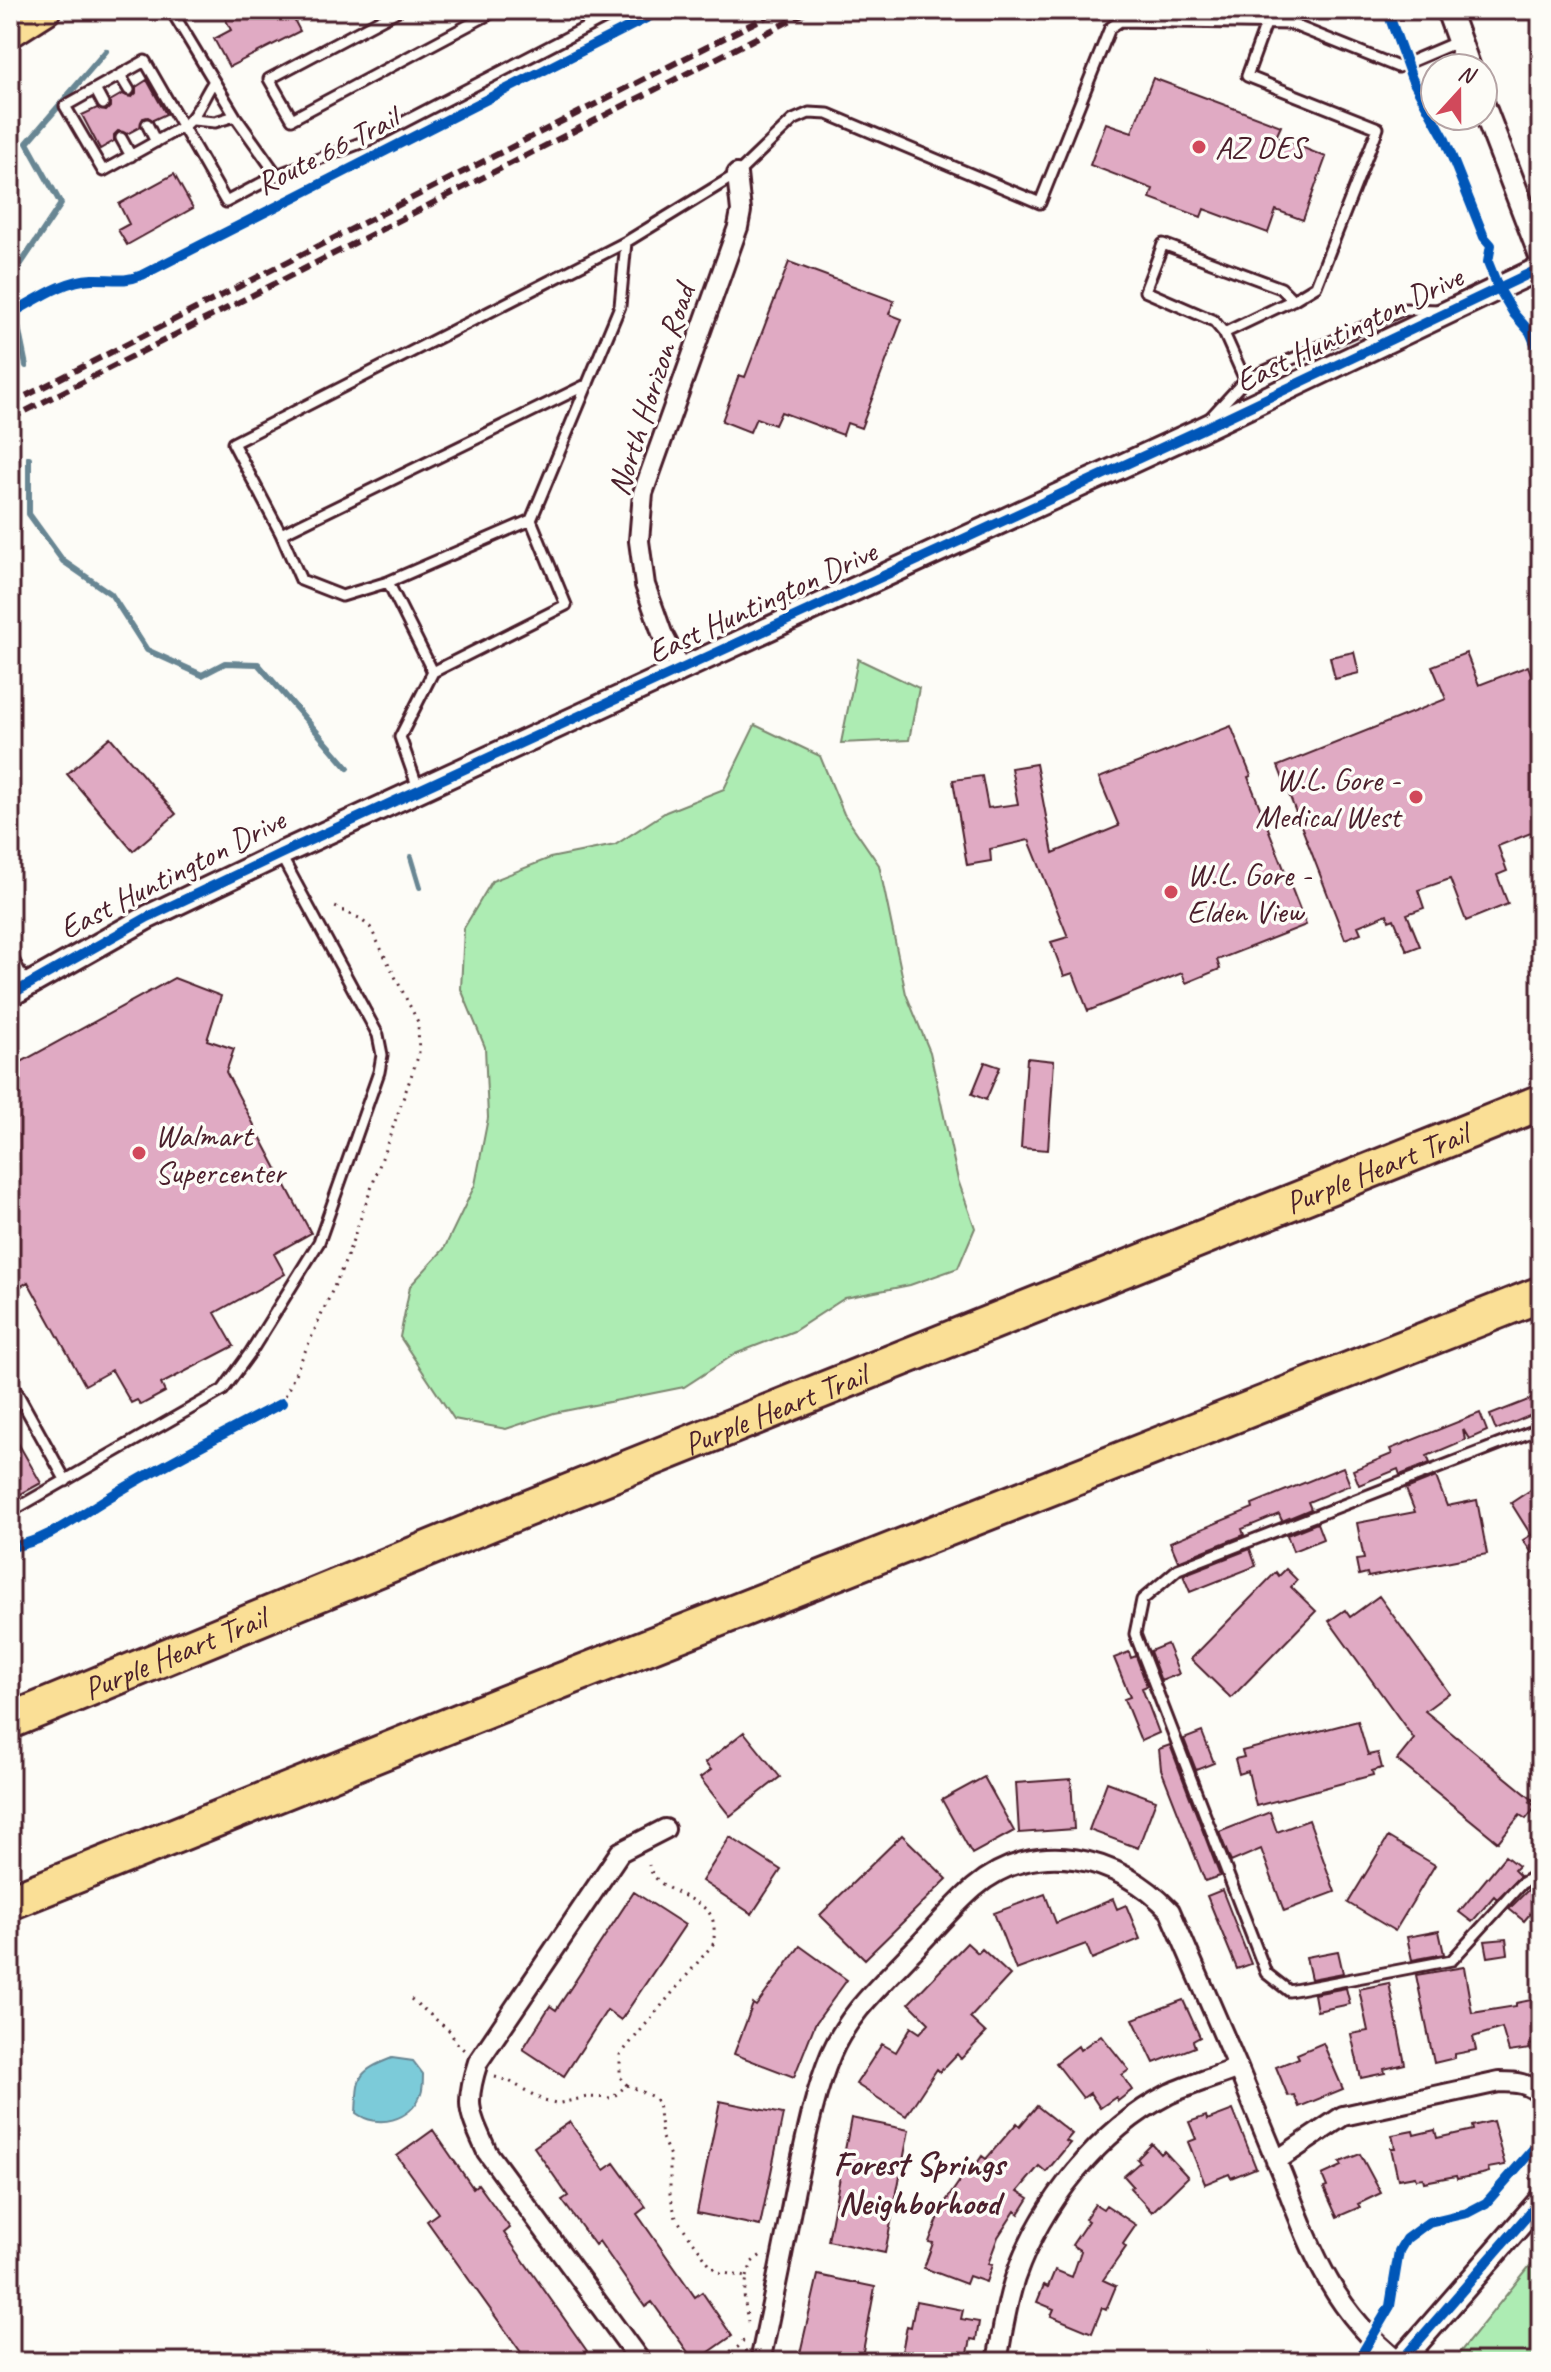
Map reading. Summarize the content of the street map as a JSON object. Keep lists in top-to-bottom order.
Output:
{
  "streets": {
    "highway": ["Purple Heart Trail"],
    "street": ["East Huntington Drive", "North Horizon Road"],
    "cycle path": ["Route 66 Trail"]
  },
  "crossings": [
    ["East Huntington Drive", "North Horizon Road"]
  ],
  "districts": ["Forest Springs Neighborhood"],
  "places": [
    "AZ DES",
    "W.L. Gore - Medical West",
    "W.L. Gore - Elden View",
    "Walmart Supercenter"
  ],
  "north": "top"
}
